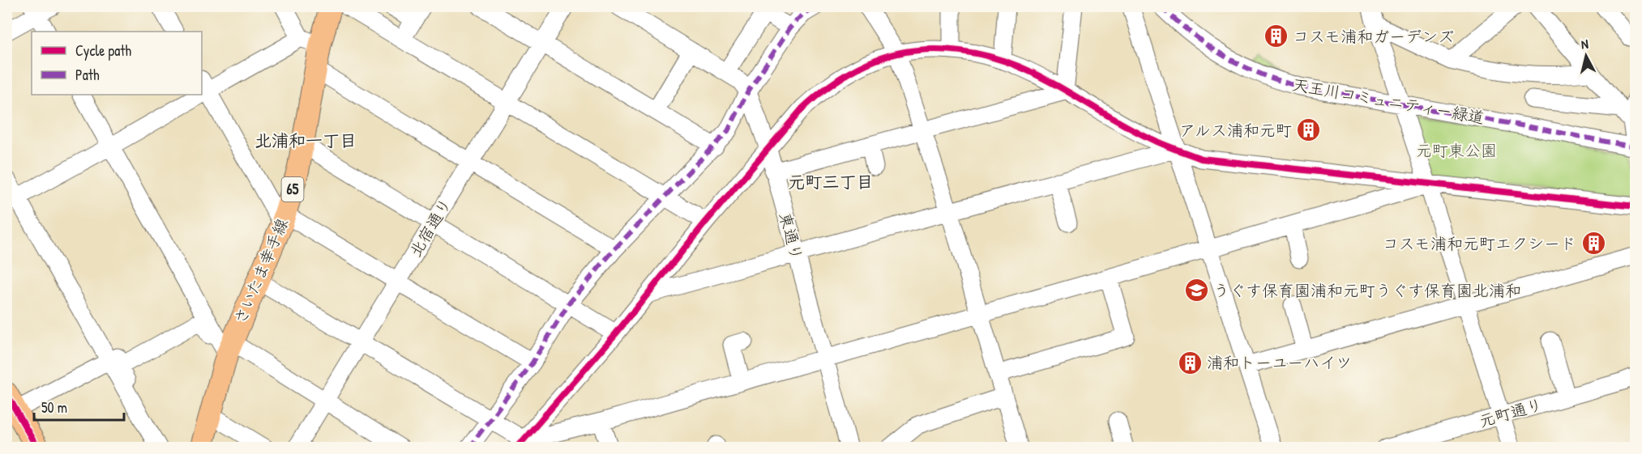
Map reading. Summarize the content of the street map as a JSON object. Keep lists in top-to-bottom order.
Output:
{
  "streets": {
    "main road": ["65", "さいたま幸手線"],
    "street": [
      "天王川コミュニティー緑道",
      "北宿通り",
      "東通り",
      "元町通り"
    ]
  },
  "districts": ["北浦和一丁目", "元町三丁目"],
  "parks": ["元町東公園"],
  "places": {
    "building": [
      "コスモ浦和ガーデンズ",
      "アルス浦和元町",
      "コスモ浦和元町エクシード",
      "浦和トーユーハイツ"
    ],
    "school or university": ["うぐす保育園浦和元町うぐす保育園北浦和"]
  },
  "legend": ["Cycle path", "Path"],
  "scale_bar": "50 m",
  "north": "top"
}
